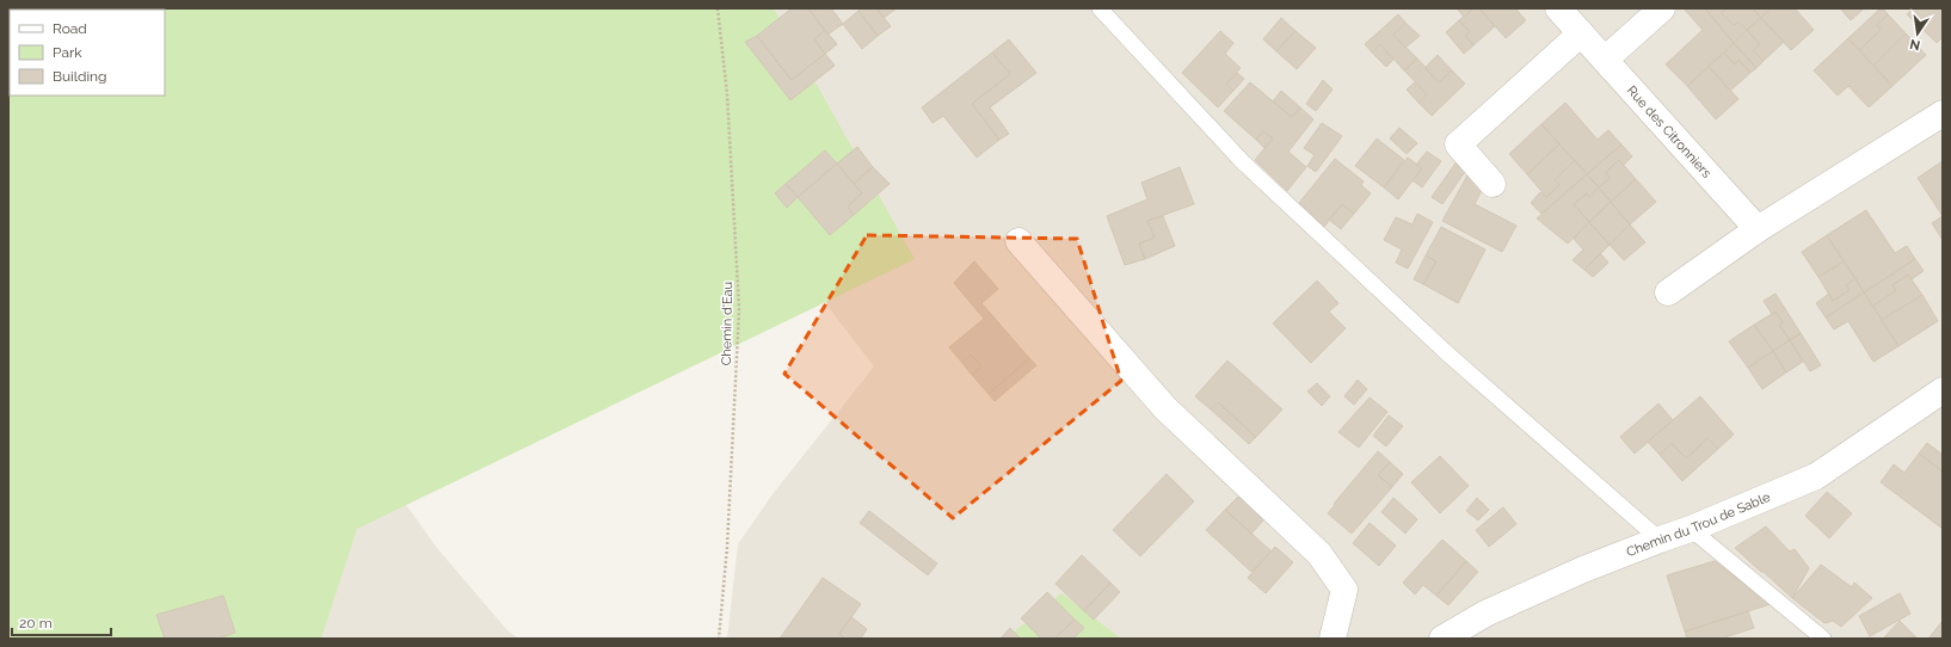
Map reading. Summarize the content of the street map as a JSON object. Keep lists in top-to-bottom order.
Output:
{
  "streets": {
    "street": ["Rue des Citronniers", "Chemin du Trou de Sable"],
    "path": ["Chemin d'Eau"]
  },
  "legend": ["Road", "Park", "Building"],
  "scale_bar": "20 m",
  "north": "bottom"
}
